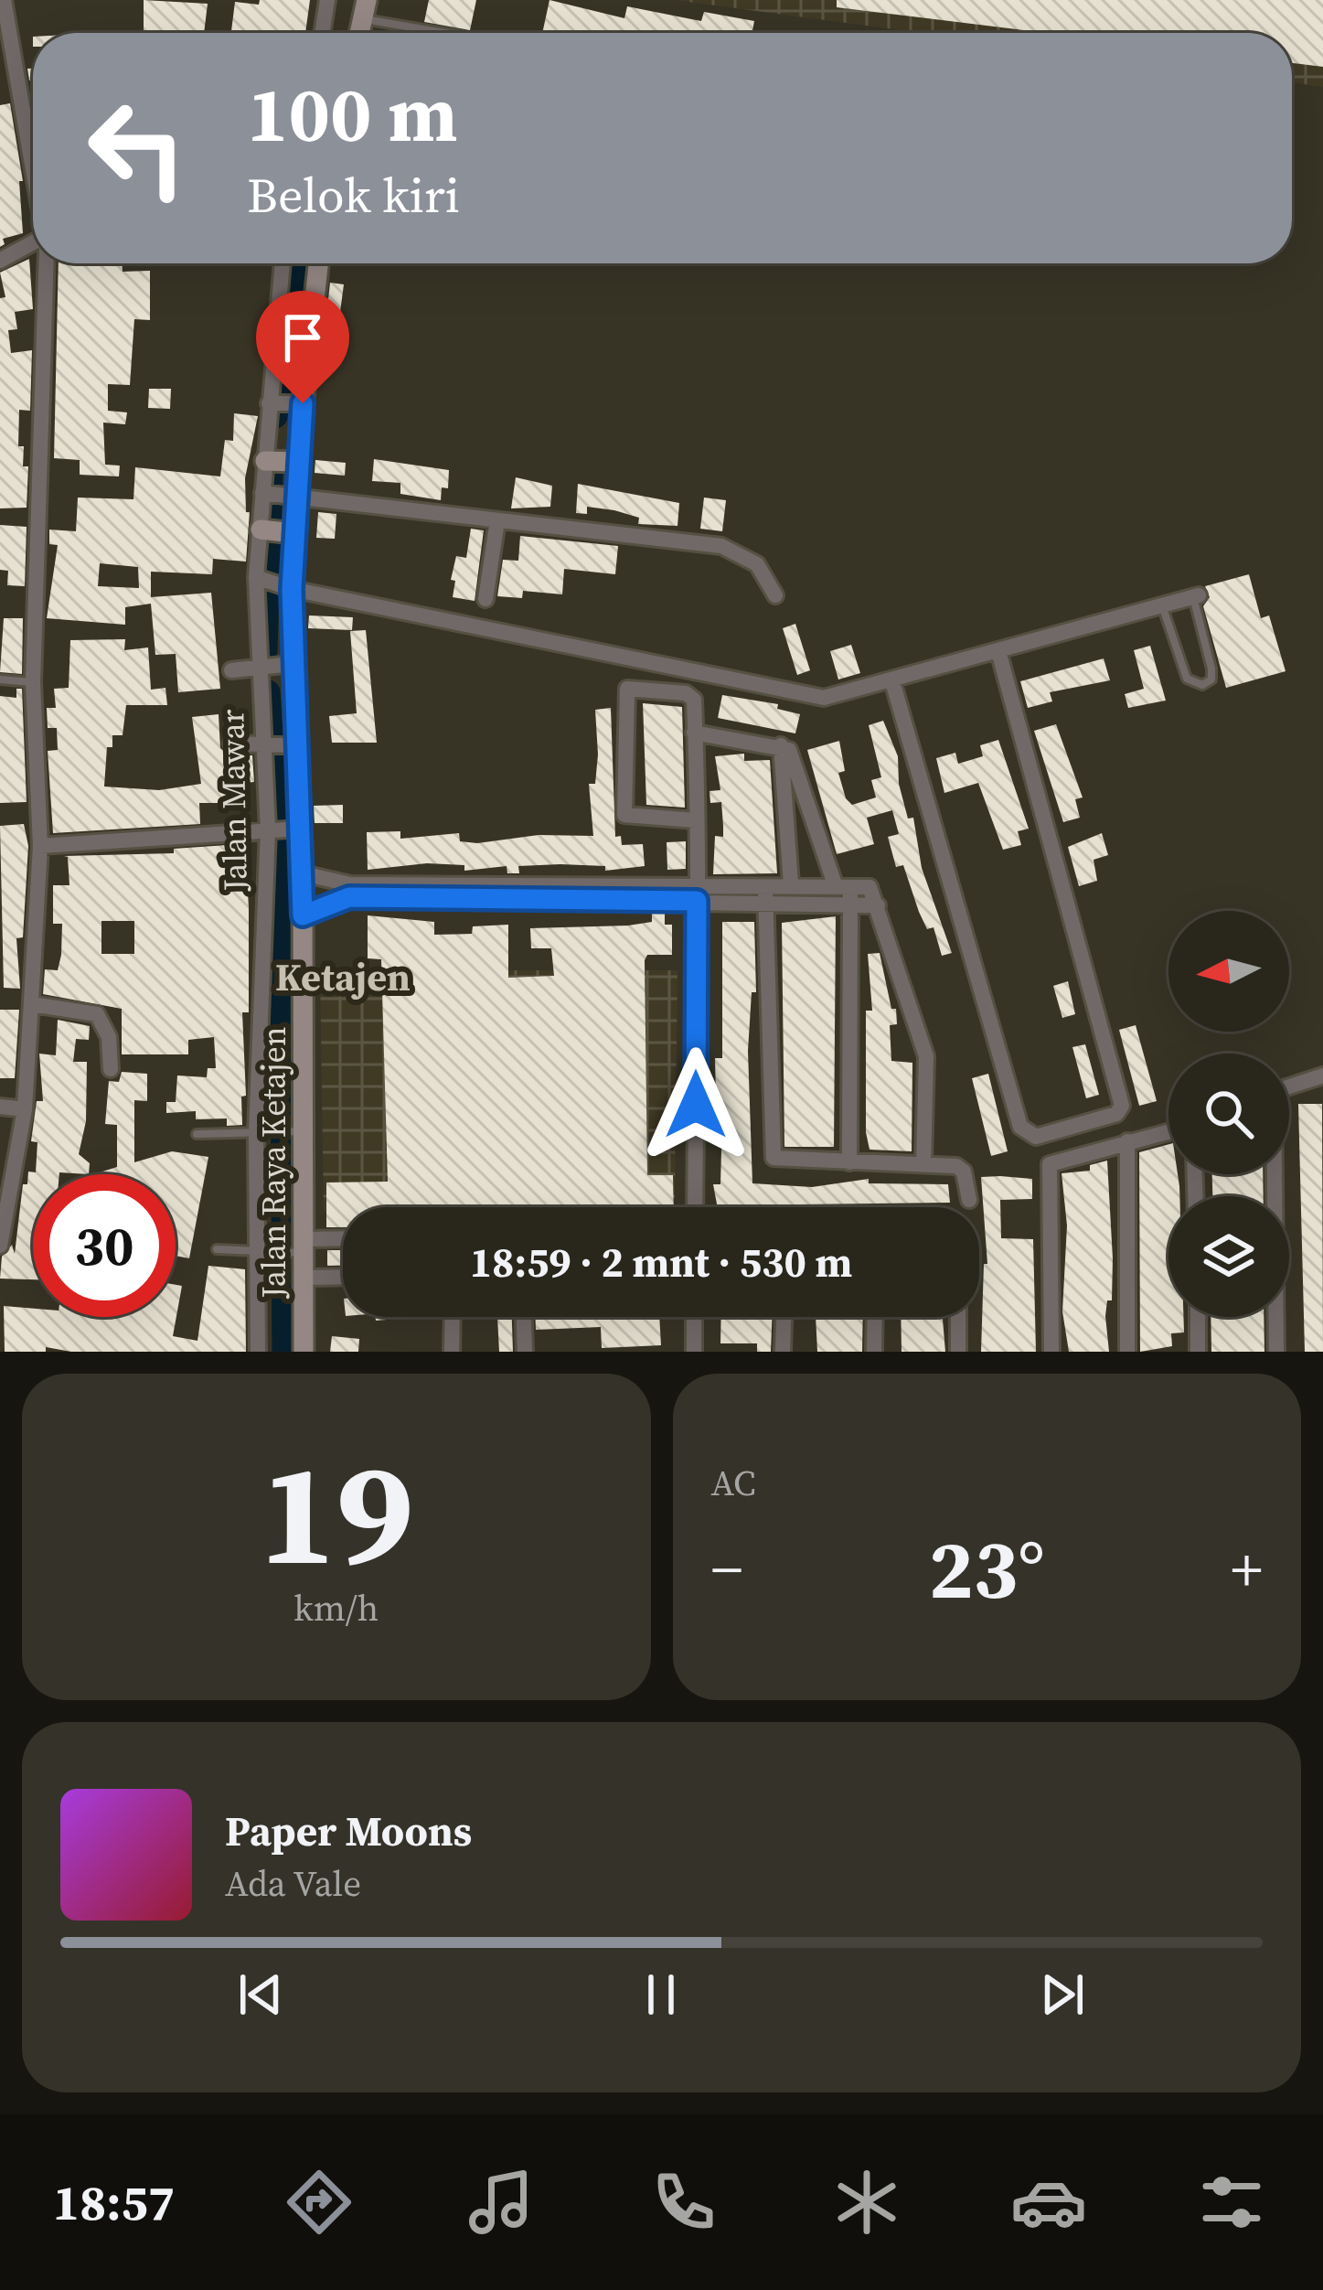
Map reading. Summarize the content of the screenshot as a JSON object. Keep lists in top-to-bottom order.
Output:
{
  "streets": {
    "street": ["Jalan Mawar", "Jalan Raya Ketajen"]
  },
  "crossings": [
    ["Jalan Mawar", "Jalan Raya Ketajen"]
  ],
  "districts": ["Ketajen"],
  "north": "left",
  "page": {
    "turn": ["100 m", "Belok kiri"],
    "limit": "30",
    "trip": "18:59 · 2 mnt · 530 m",
    "tile": [
      ["19", "km/h"],
      "AC"
    ],
    "heat": ["−", "23°", "+"],
    "song": ["Paper Moons", "Ada Vale"],
    "tabs": "18:57"
  }
}
